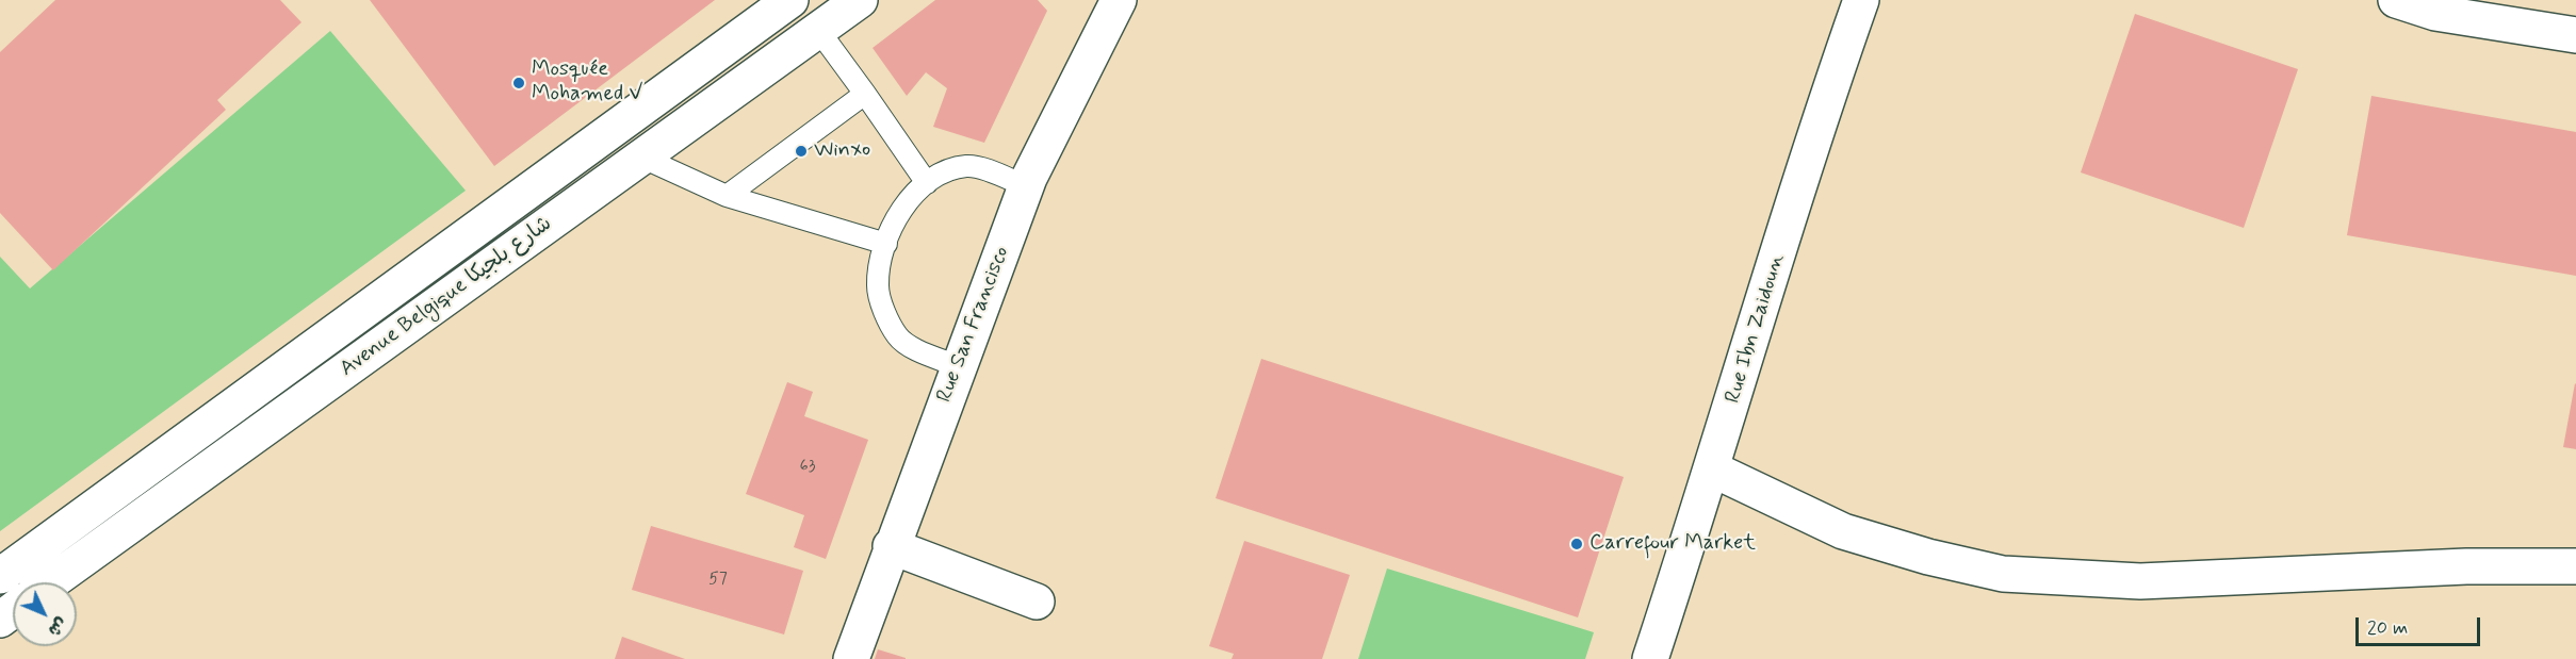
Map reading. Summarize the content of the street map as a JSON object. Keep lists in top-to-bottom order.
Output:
{
  "streets": {
    "street": ["Avenue Belgique شارع بلجيكا", "Rue San Francisco", "Rue Ibn Zaidoun"]
  },
  "places": ["Mosquée Mohamed V", "Winxo", "Carrefour Market"],
  "house_numbers": ["63", "57"],
  "scale_bar": "20 m",
  "north": "bottom right"
}
